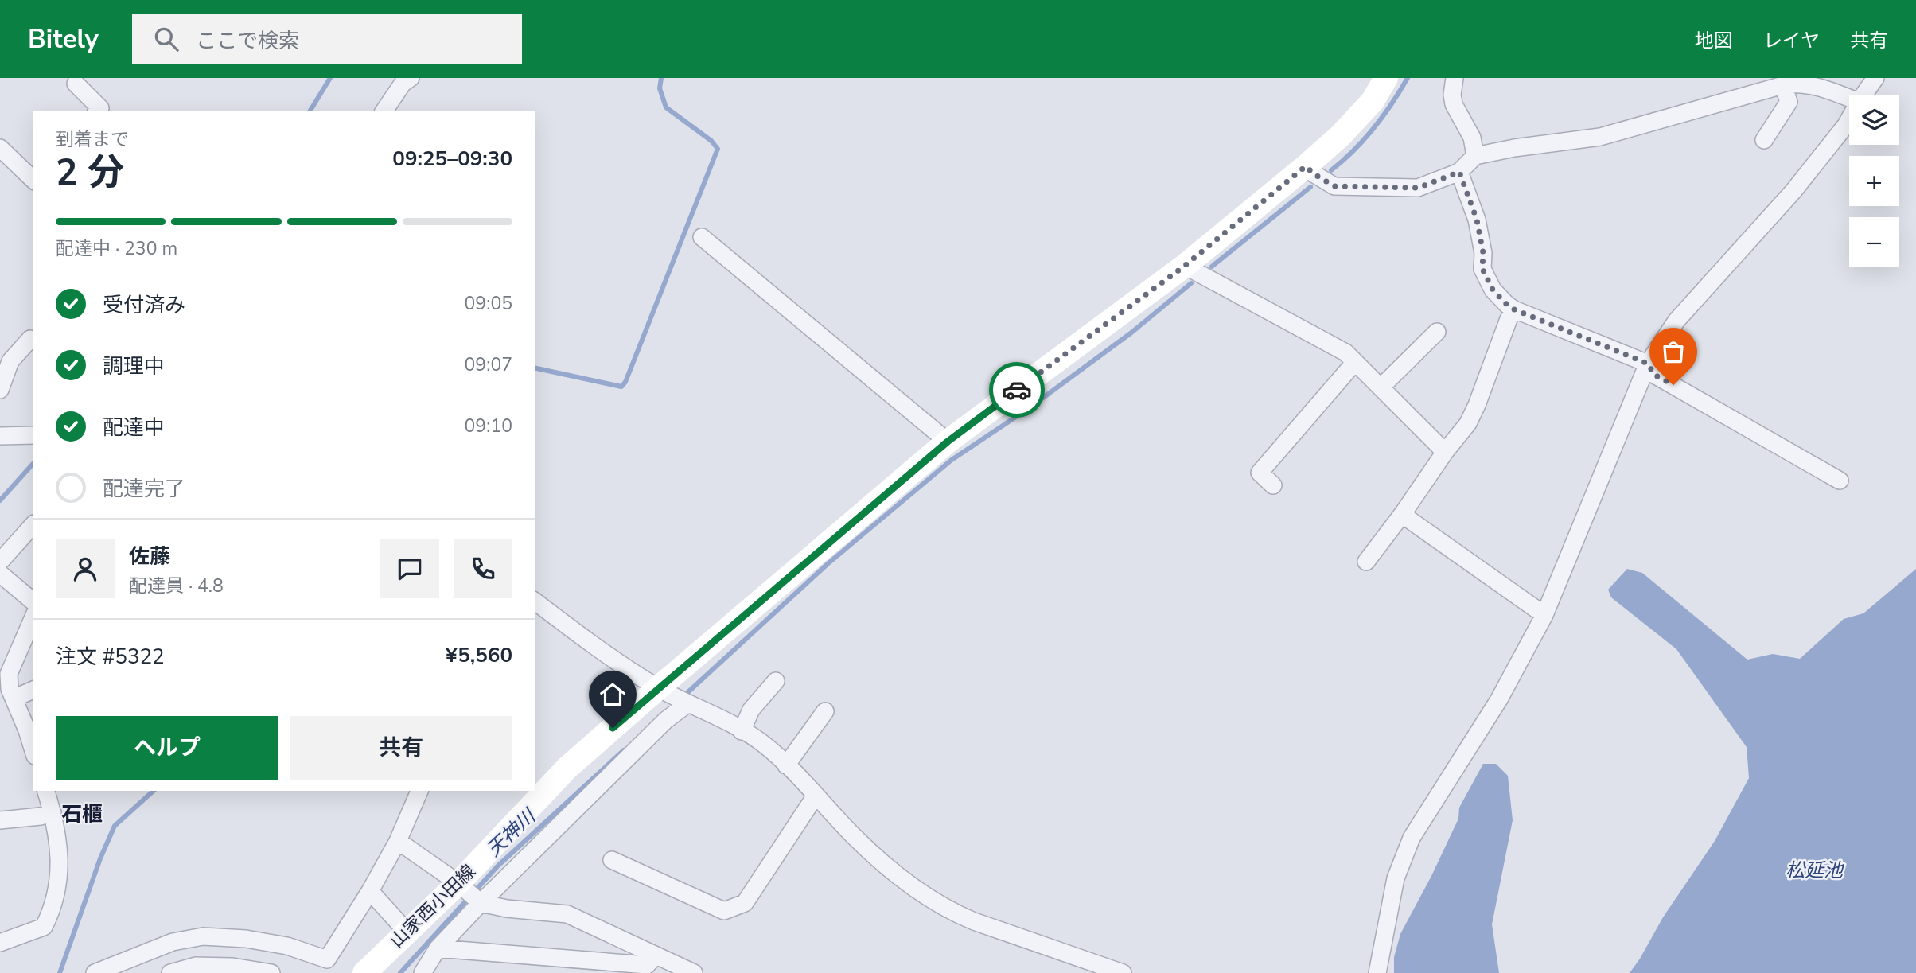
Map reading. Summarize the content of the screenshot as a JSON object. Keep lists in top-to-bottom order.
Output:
{
  "streets": {
    "main road": ["山家西小田線"]
  },
  "districts": ["石櫃"],
  "water": ["天神川", "松延池"],
  "page": {
    "header": "Bitely",
    "search": "ここで検索",
    "nav": ["地図", "レイヤ", "共有"],
    "map_buttons": ["+", "−"],
    "heading": ["2 分", "到着まで", "09:25–09:30"],
    "panel": [
      "佐藤",
      "配達員 · 4.8",
      "注文 #5322",
      "¥5,560"
    ],
    "bar": "配達中 · 230 m",
    "list": [
      ["受付済み", "09:05"],
      ["調理中", "09:07"],
      ["配達中", "09:10"],
      "配達完了"
    ],
    "buttons": ["ヘルプ", "共有"]
  }
}
